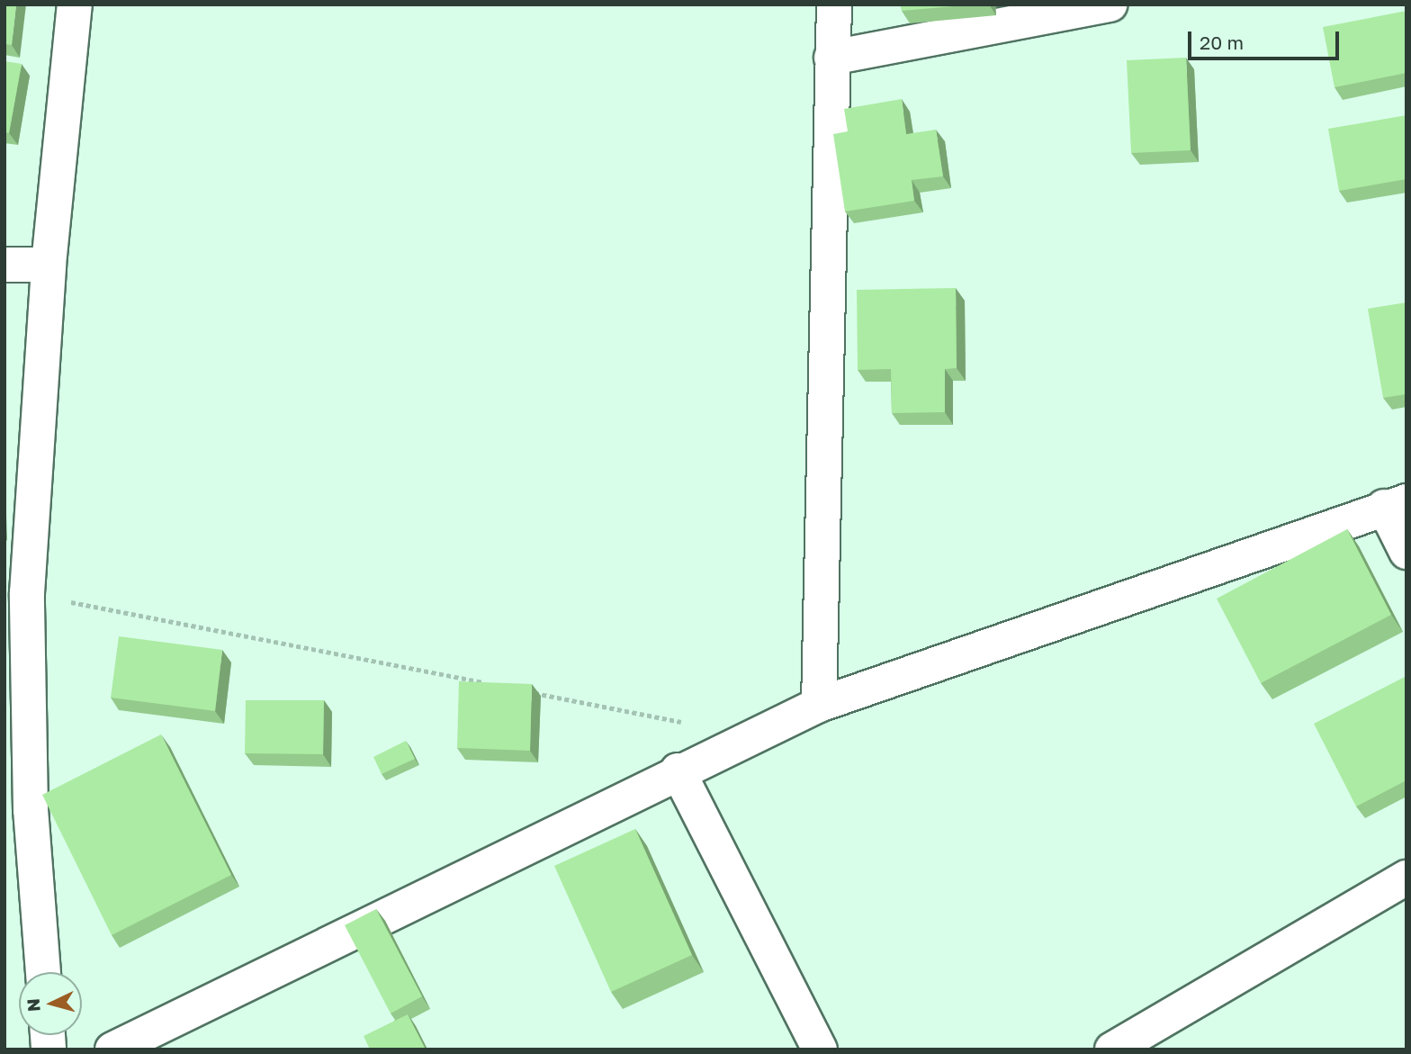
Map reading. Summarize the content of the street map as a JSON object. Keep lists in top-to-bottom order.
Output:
{
  "scale_bar": "20 m",
  "north": "left"
}
